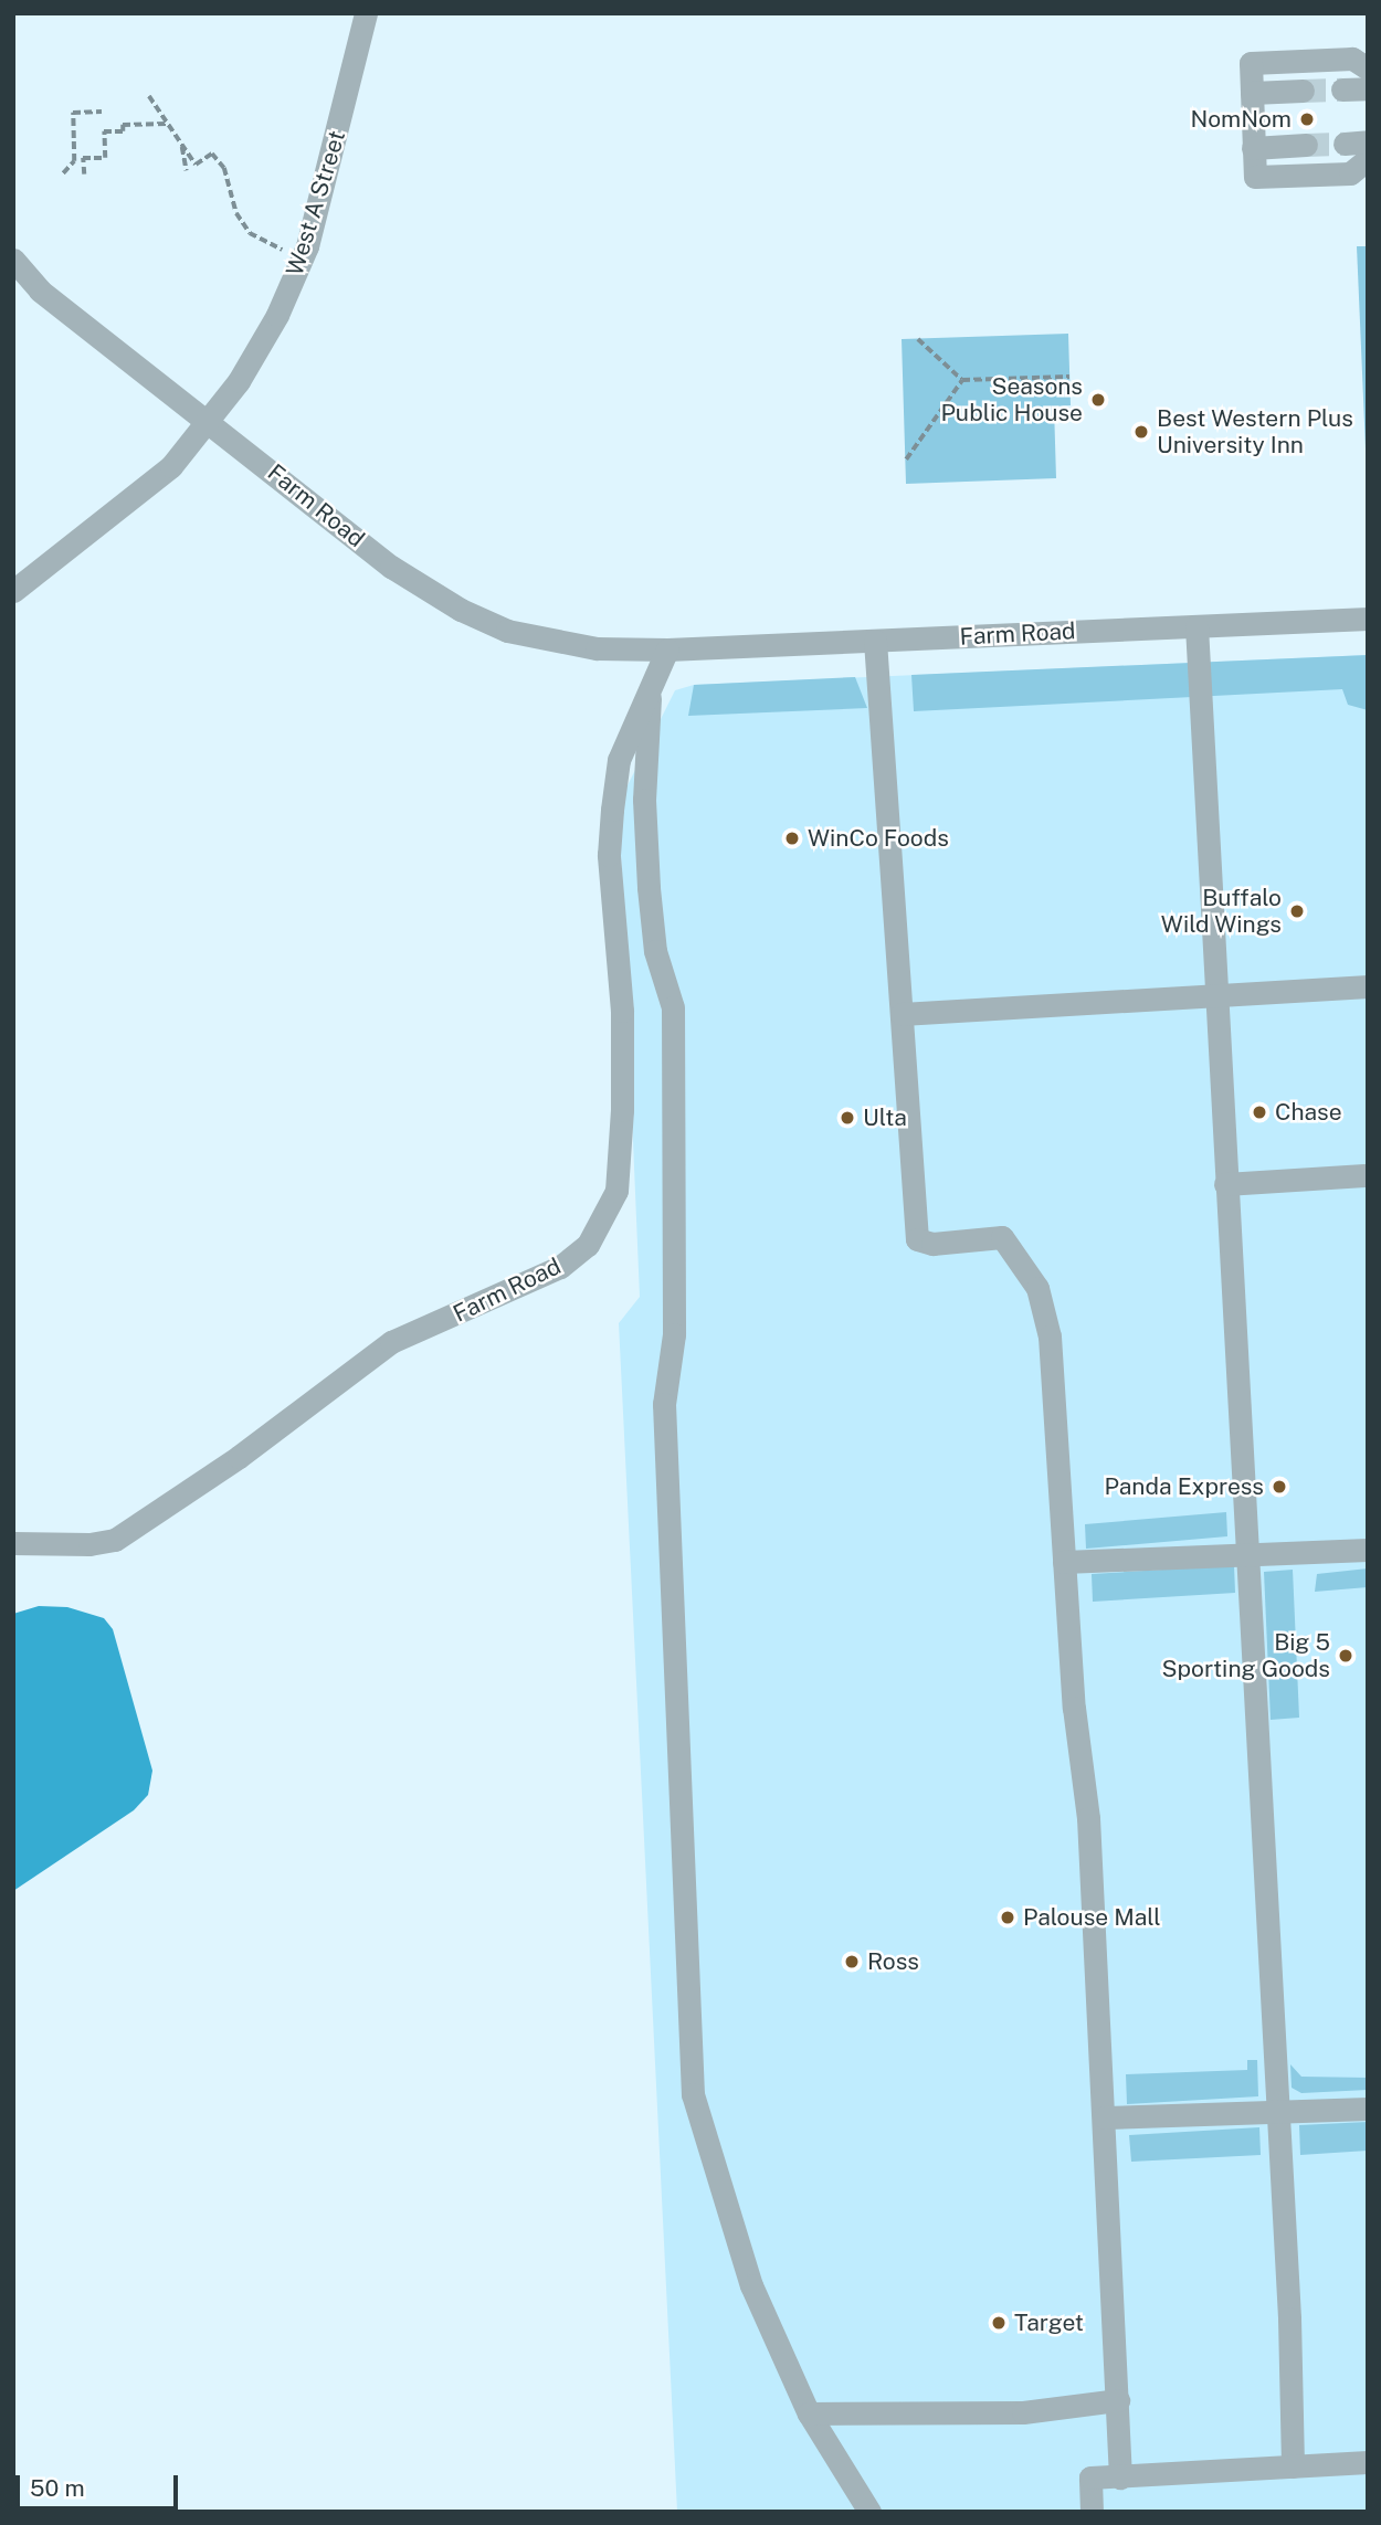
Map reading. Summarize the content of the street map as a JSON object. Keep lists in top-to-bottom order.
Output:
{
  "streets": {
    "street": ["West A Street", "Farm Road"]
  },
  "crossings": [
    ["West A Street", "Farm Road"]
  ],
  "places": [
    "NomNom",
    "Seasons Public House",
    "Best Western Plus University Inn",
    "WinCo Foods",
    "Buffalo Wild Wings",
    "Chase",
    "Ulta",
    "Panda Express",
    "Big 5 Sporting Goods",
    "Palouse Mall",
    "Ross",
    "Target"
  ],
  "scale_bar": "50 m"
}
